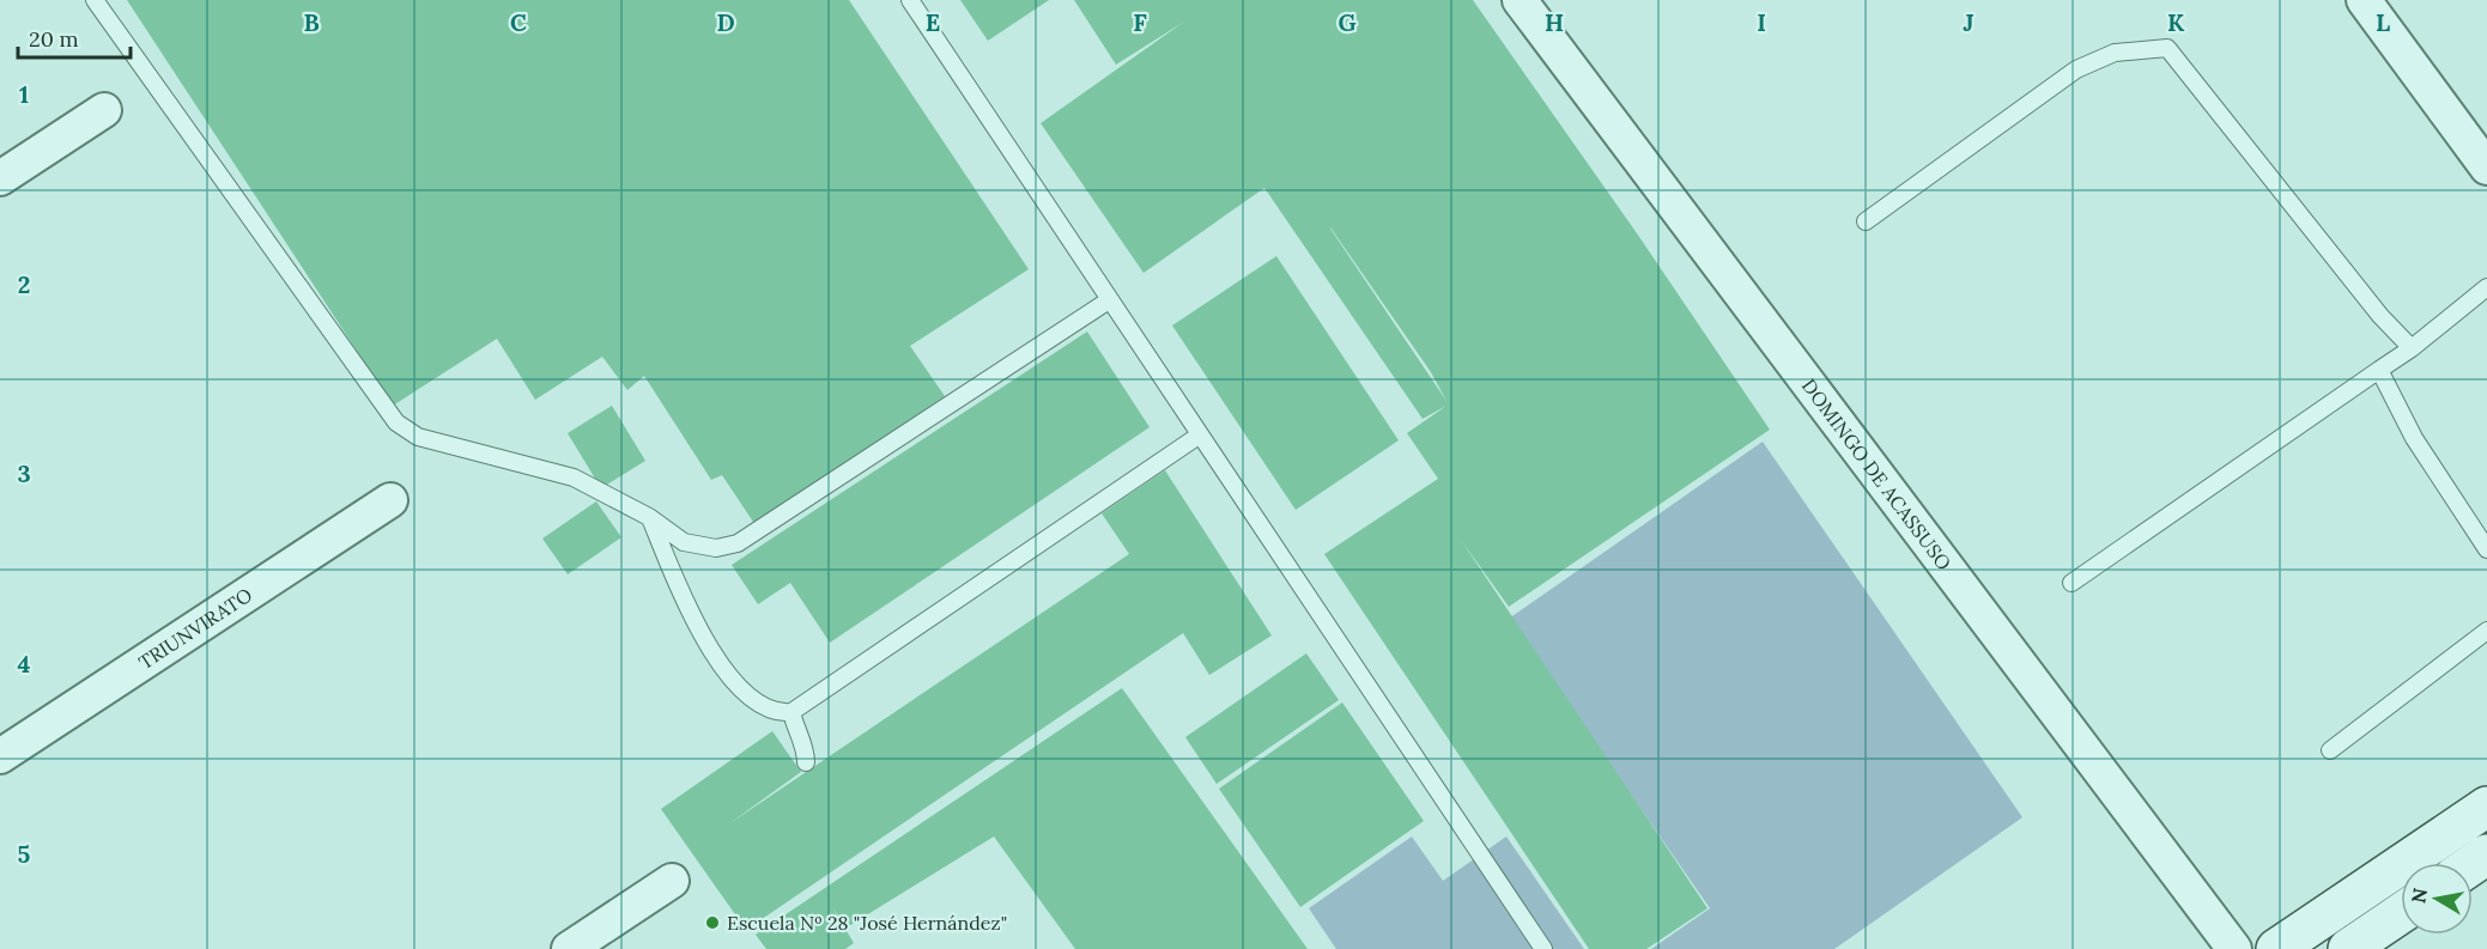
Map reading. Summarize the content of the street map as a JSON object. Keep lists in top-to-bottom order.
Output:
{
  "streets": {
    "street": ["DOMINGO DE ACASSUSO", "TRIUNVIRATO"]
  },
  "places": ["Escuela Nº 28 \"José Hernández\""],
  "scale_bar": "20 m",
  "north": "left",
  "grid": {
    "columns": [
      "B",
      "C",
      "D",
      "E",
      "F",
      "G",
      "H",
      "I",
      "J",
      "K",
      "L"
    ],
    "rows": [
      "1",
      "2",
      "3",
      "4",
      "5"
    ]
  }
}
